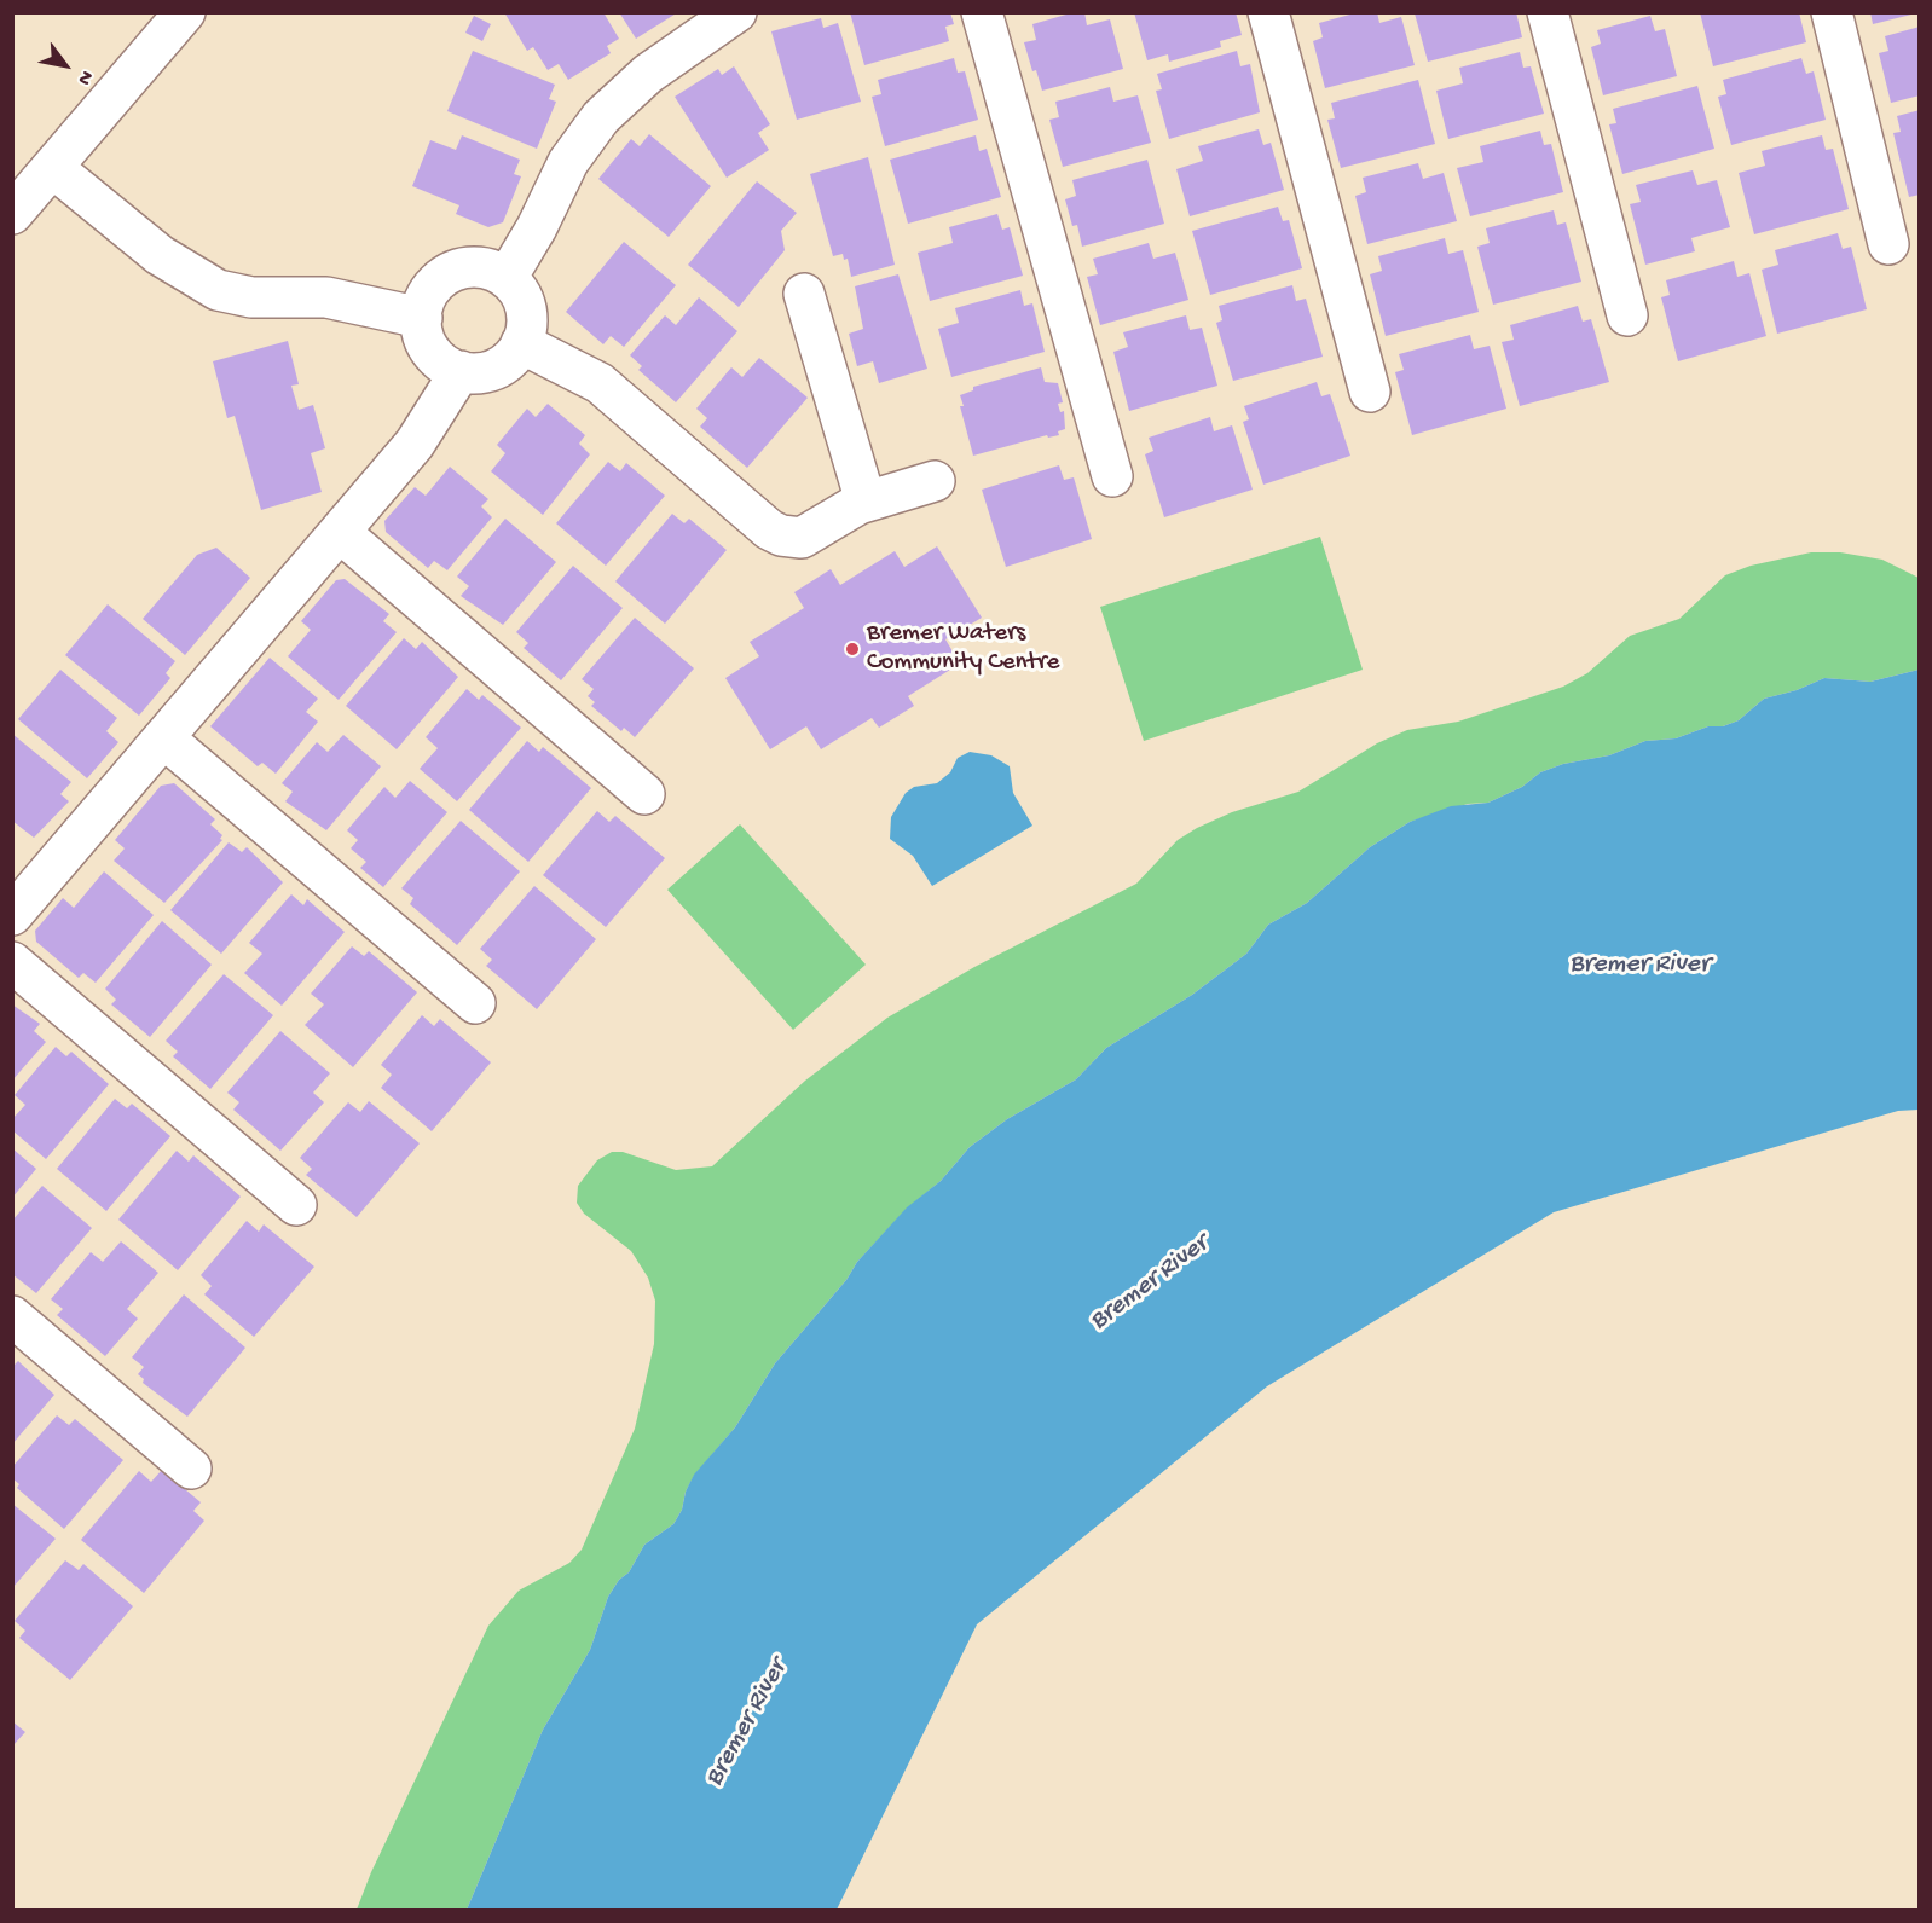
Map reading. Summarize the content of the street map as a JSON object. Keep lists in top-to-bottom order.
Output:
{
  "water": ["Bremer River"],
  "places": ["Bremer Waters Community Centre"],
  "north": "bottom right"
}
